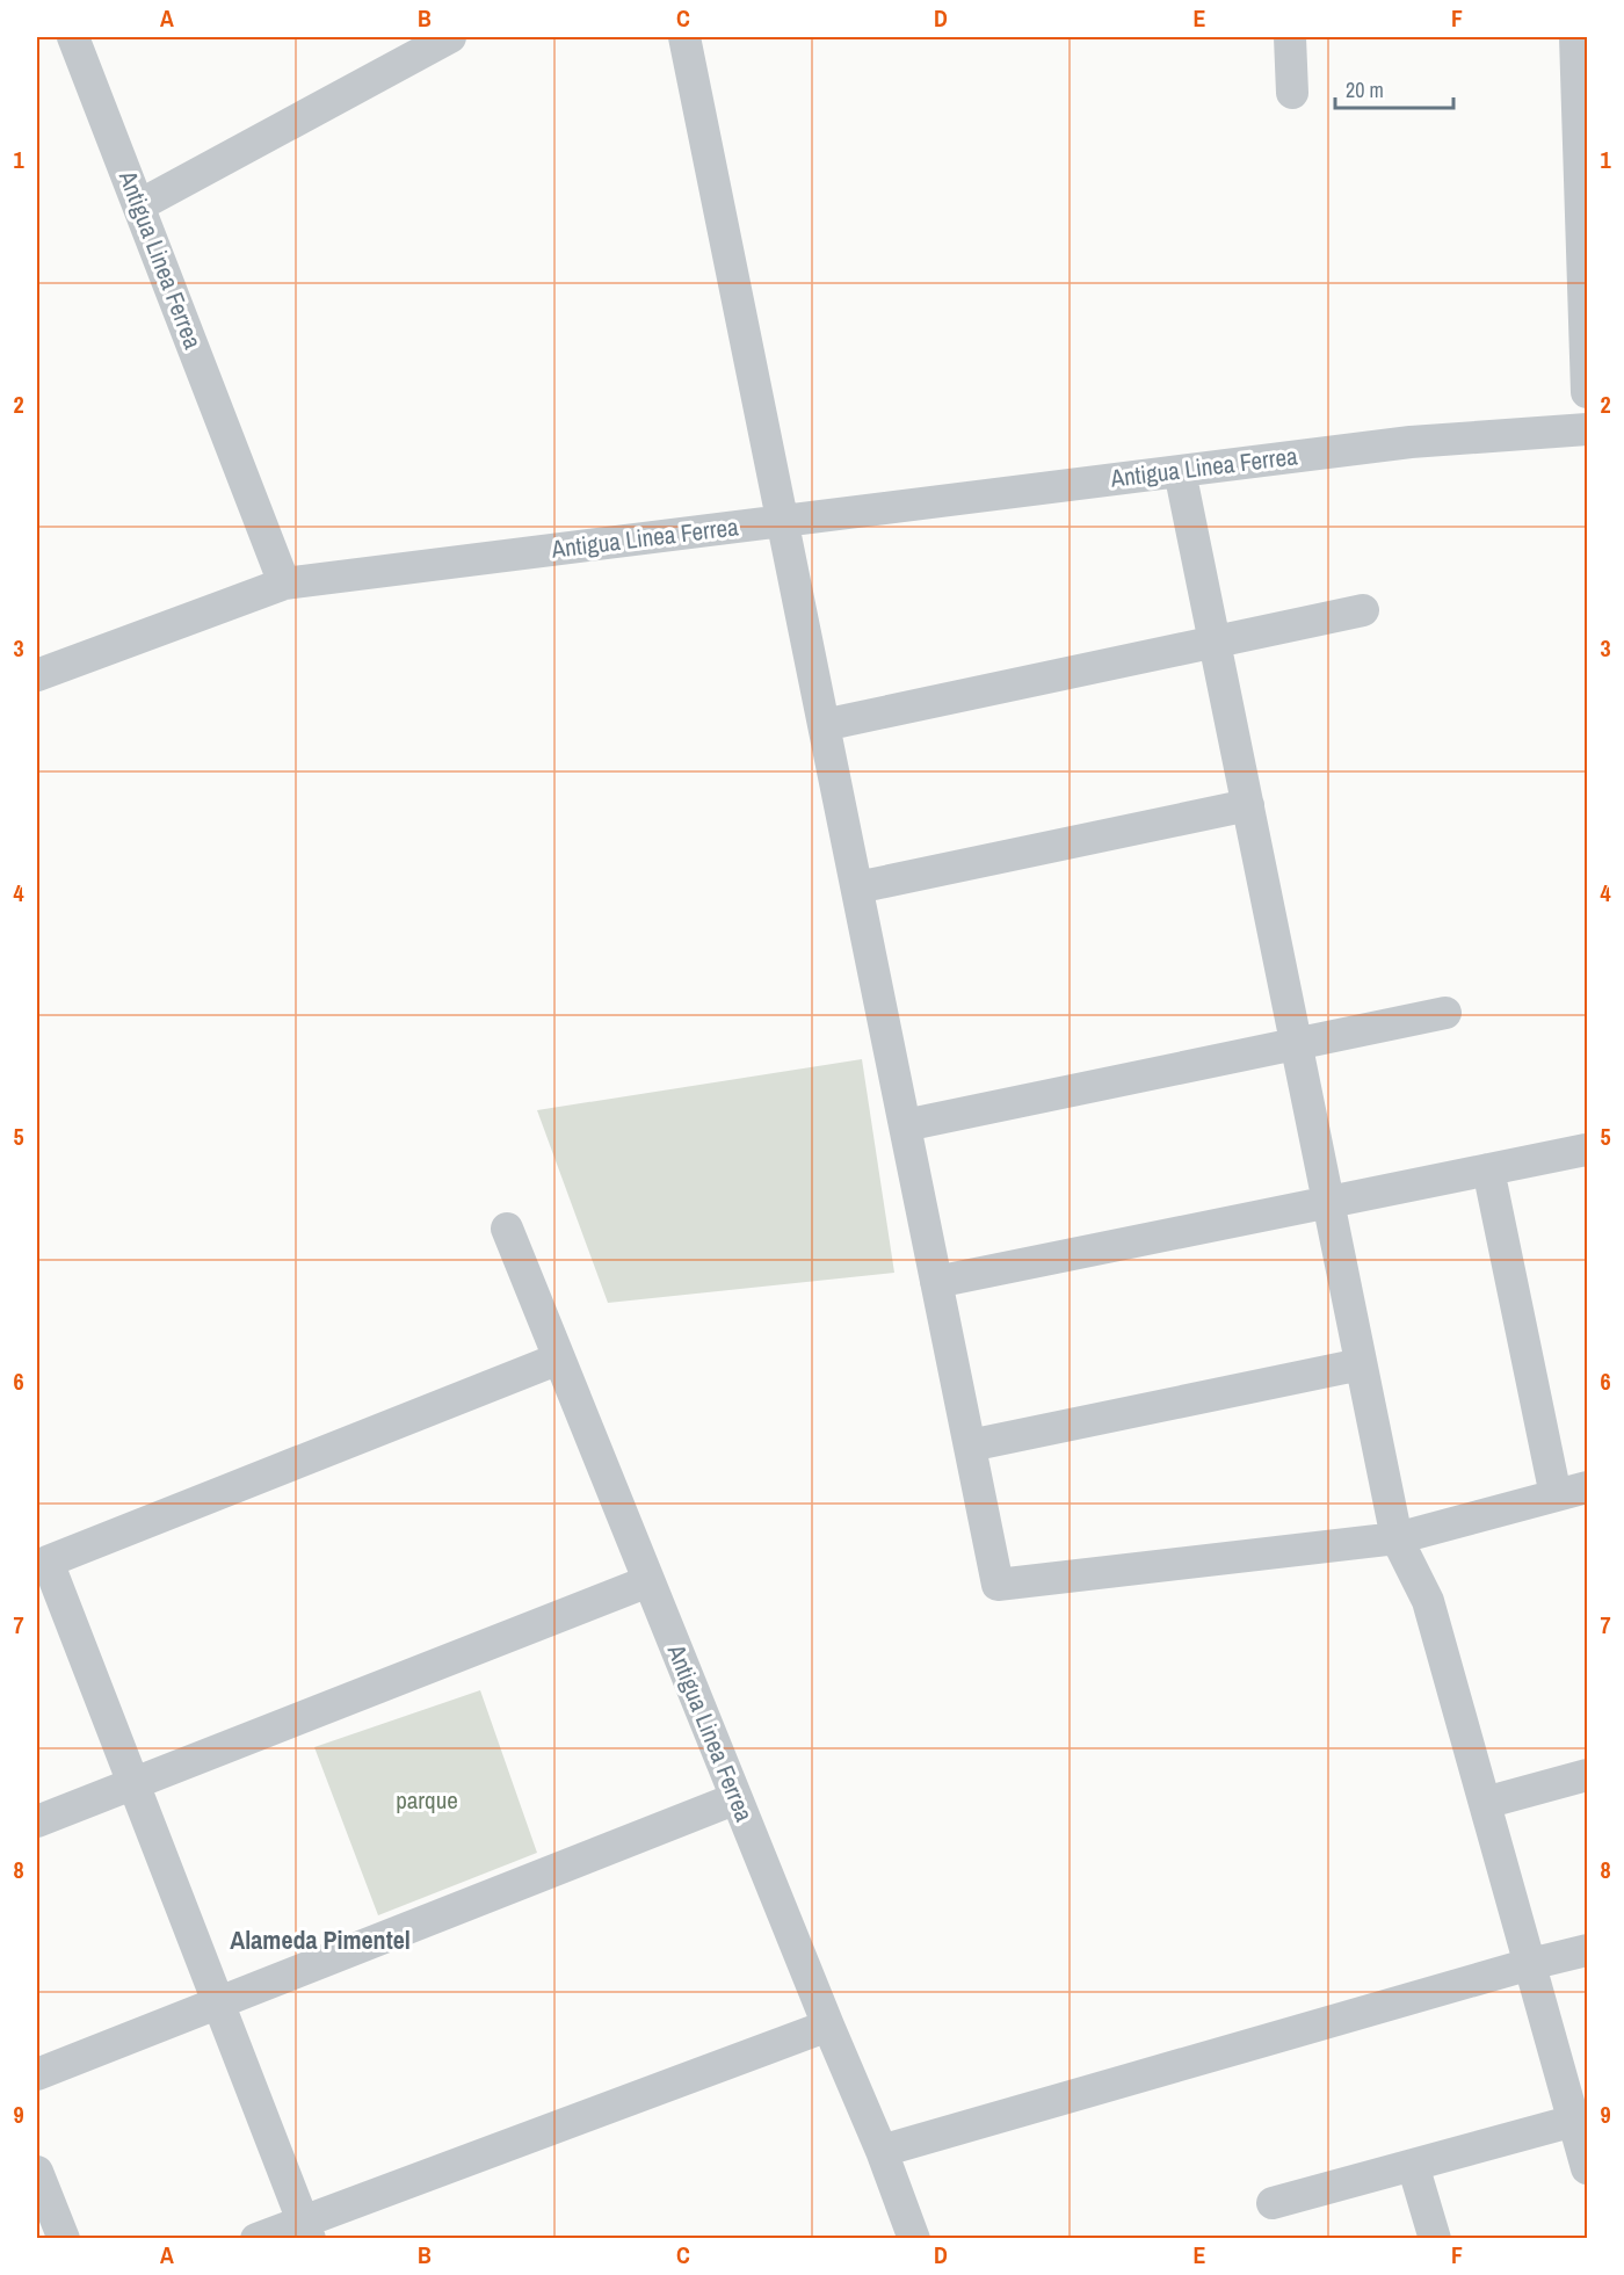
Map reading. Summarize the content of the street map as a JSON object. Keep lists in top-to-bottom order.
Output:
{
  "streets": {
    "street": ["Antigua Linea Ferrea"]
  },
  "districts": ["Alameda Pimentel"],
  "parks": ["parque"],
  "scale_bar": "20 m",
  "grid": {
    "columns": [
      "A",
      "B",
      "C",
      "D",
      "E",
      "F"
    ],
    "rows": [
      "1",
      "2",
      "3",
      "4",
      "5",
      "6",
      "7",
      "8",
      "9"
    ]
  }
}
